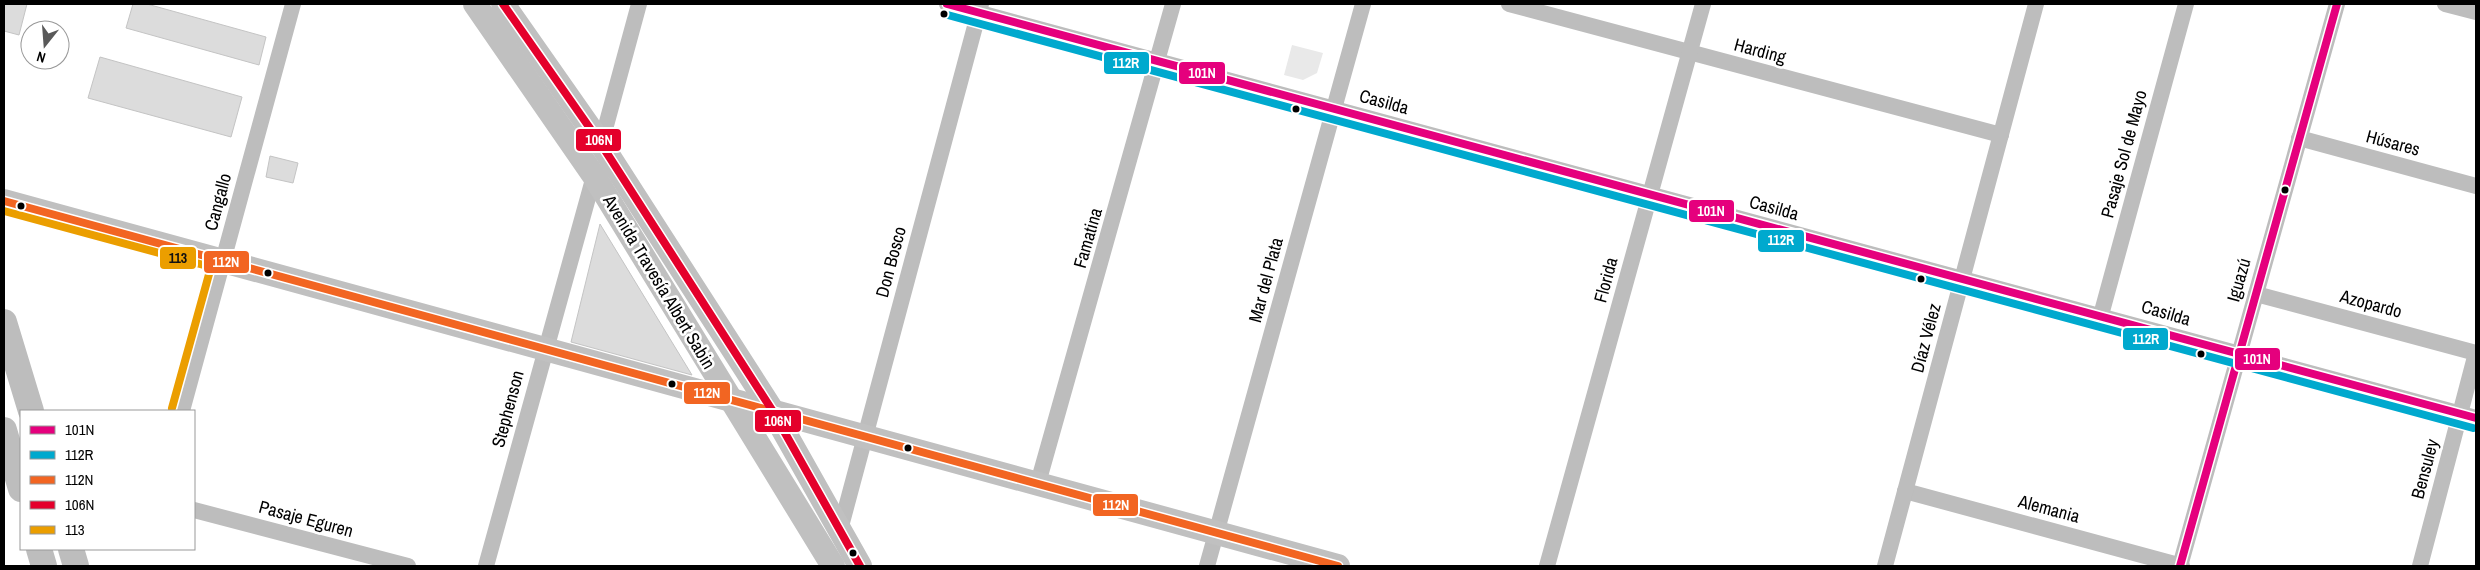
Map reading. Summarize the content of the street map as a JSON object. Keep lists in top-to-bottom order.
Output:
{
  "streets": {
    "main road": ["Avenida Travesía Albert Sabin"],
    "street": [
      "Harding",
      "Casilda",
      "Húsares",
      "Pasaje Sol de Mayo",
      "Cangallo",
      "Famatina",
      "Don Bosco",
      "Mar del Plata",
      "Florida",
      "Iguazú",
      "Azopardo",
      "Díaz Vélez",
      "Stephenson",
      "Bensuley",
      "Alemania",
      "Pasaje Eguren"
    ]
  },
  "crossings": [
    ["Harding", "Florida"],
    ["Harding", "Díaz Vélez"],
    ["Casilda", "Pasaje Sol de Mayo"],
    ["Casilda", "Famatina"],
    ["Casilda", "Don Bosco"],
    ["Casilda", "Mar del Plata"],
    ["Casilda", "Florida"],
    ["Casilda", "Iguazú"],
    ["Casilda", "Díaz Vélez"],
    ["Casilda", "Bensuley"],
    ["Húsares", "Iguazú"],
    ["Don Bosco", "Avenida Travesía Albert Sabin"],
    ["Iguazú", "Azopardo"],
    ["Iguazú", "Alemania"],
    ["Avenida Travesía Albert Sabin", "Stephenson"],
    ["Azopardo", "Bensuley"],
    ["Díaz Vélez", "Alemania"]
  ],
  "lines": [
    "transit line 101N",
    "transit line 106N",
    "transit line 112R",
    "transit line 112N",
    "transit line 113"
  ],
  "legend": [
    "101N",
    "112R",
    "112N",
    "106N",
    "113"
  ],
  "north": "bottom"
}
